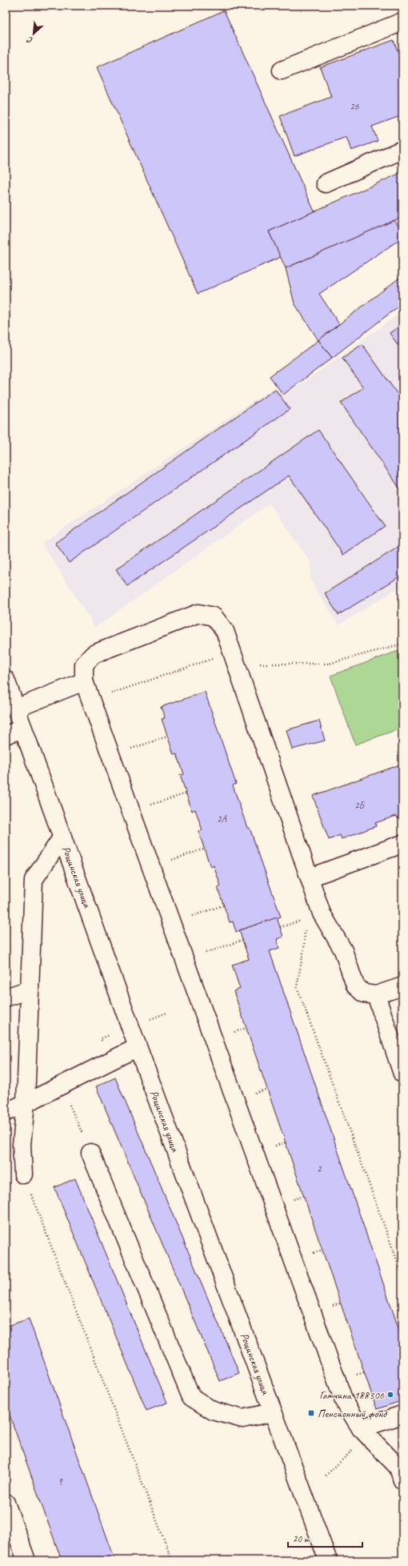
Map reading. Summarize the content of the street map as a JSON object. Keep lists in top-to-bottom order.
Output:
{
  "streets": {
    "street": ["Рощинская улица"]
  },
  "places": {
    "other": ["Гатчина 188306"],
    "transit": ["Пенсионный фонд"]
  },
  "house_numbers": [
    "26",
    "2Б",
    "2А",
    "2",
    "9"
  ],
  "scale_bar": "20 m",
  "north": "bottom left"
}
